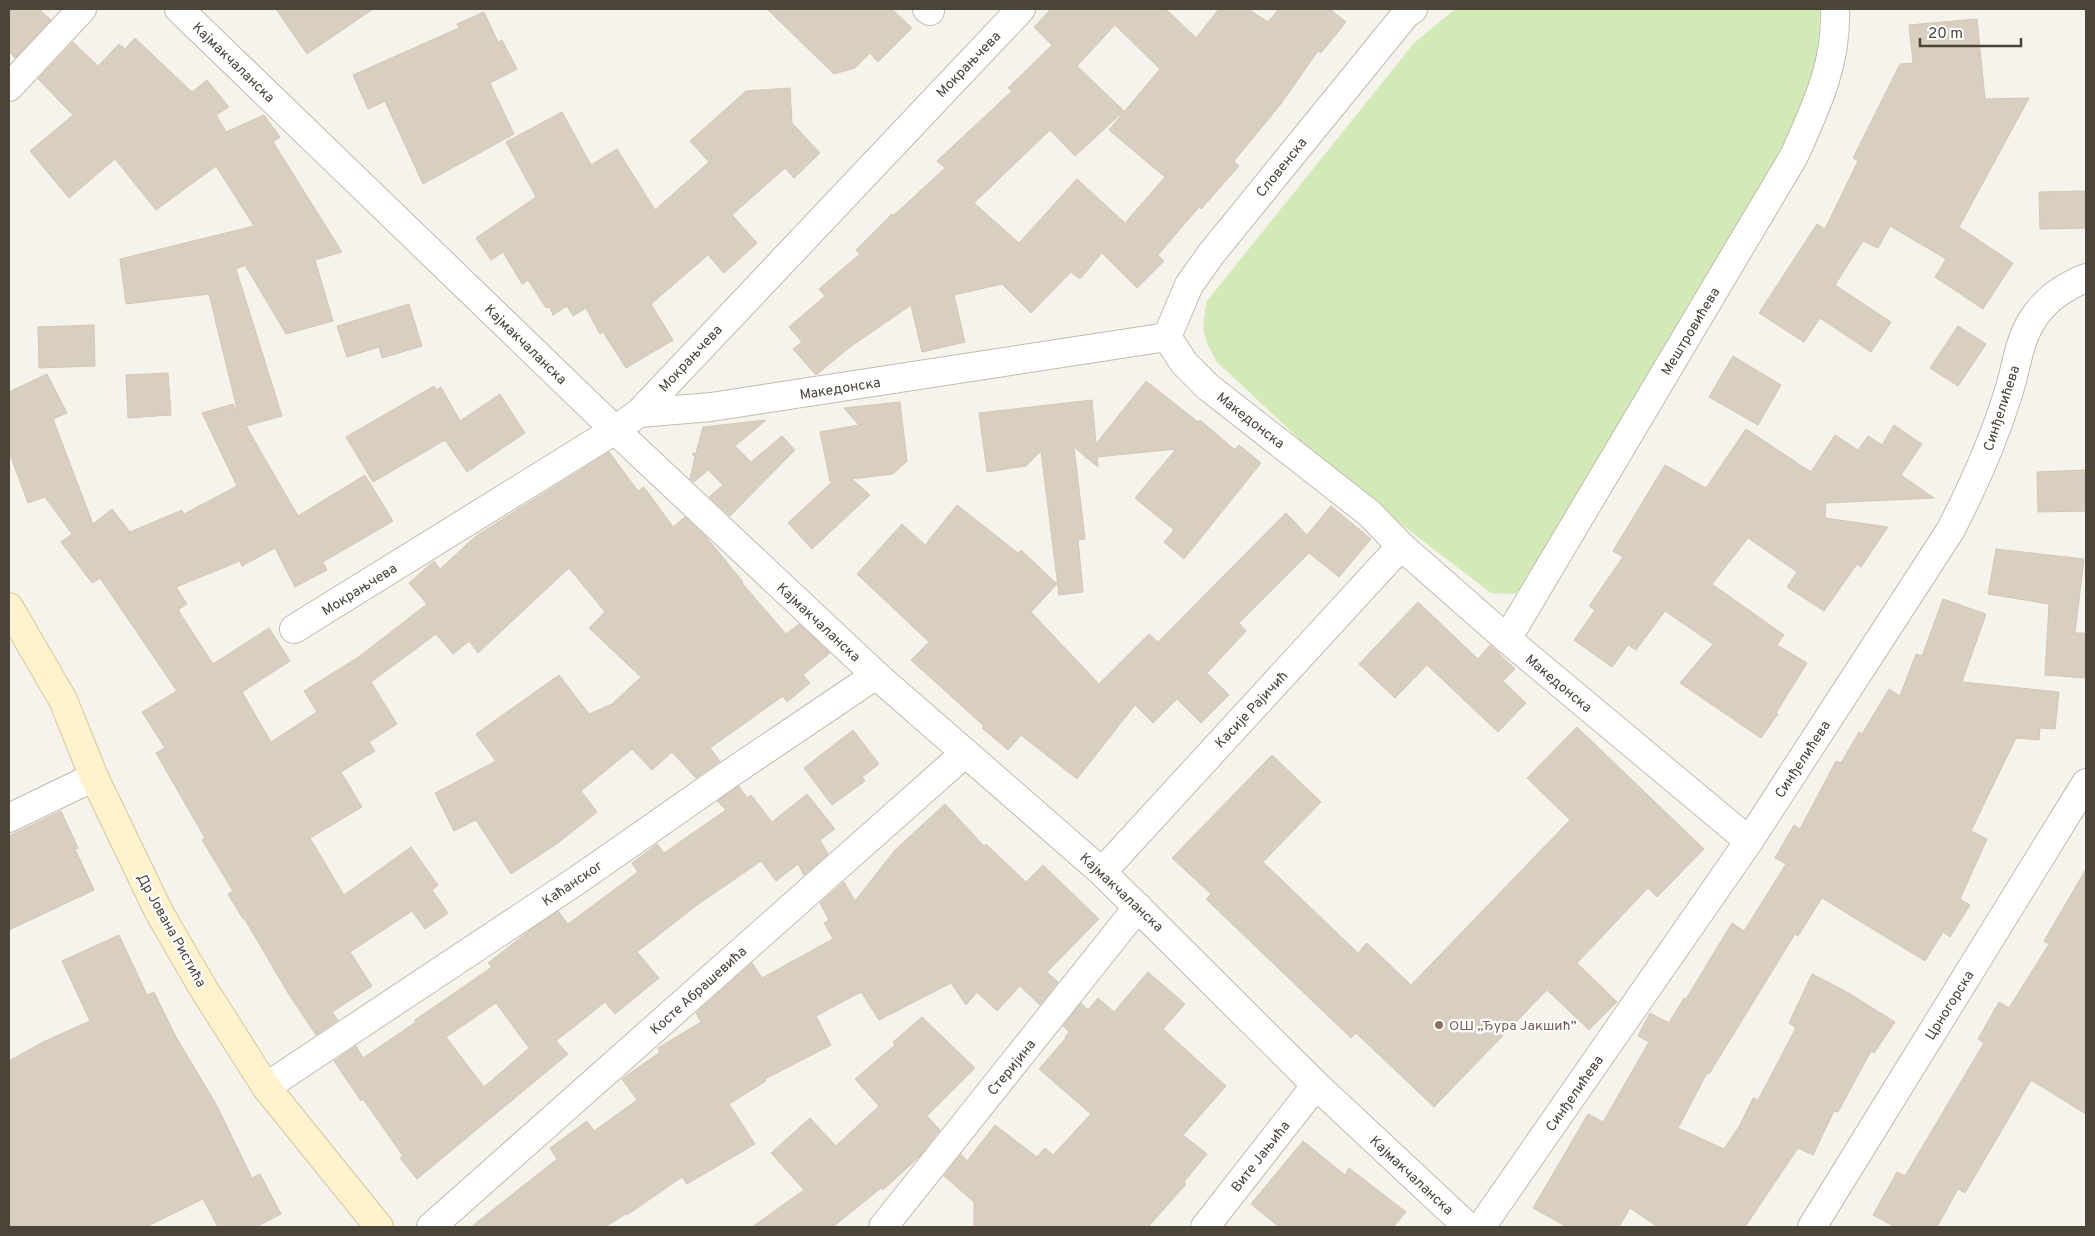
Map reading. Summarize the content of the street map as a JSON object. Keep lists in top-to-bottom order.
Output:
{
  "streets": {
    "street": [
      "Кајмакчаланска",
      "Мокрањчева",
      "Словенска",
      "Мештровићева",
      "Македонска",
      "Синђелићева",
      "Касије Рајичић",
      "Каћанског",
      "Др Јована Ристића",
      "Косте Абрашевића",
      "Црногорска",
      "Стеријина",
      "Вите Јањића"
    ]
  },
  "crossings": [
    ["Кајмакчаланска", "Мокрањчева"],
    ["Кајмакчаланска", "Касије Рајичић"],
    ["Кајмакчаланска", "Каћанског"],
    ["Кајмакчаланска", "Косте Абрашевића"],
    ["Кајмакчаланска", "Стеријина"],
    ["Кајмакчаланска", "Вите Јањића"],
    ["Мокрањчева", "Македонска"],
    ["Словенска", "Македонска"],
    ["Мештровићева", "Македонска"],
    ["Македонска", "Синђелићева"],
    ["Македонска", "Касије Рајичић"],
    ["Каћанског", "Др Јована Ристића"]
  ],
  "places": ["ОШ „Ђура Јакшић”"],
  "scale_bar": "20 m"
}
